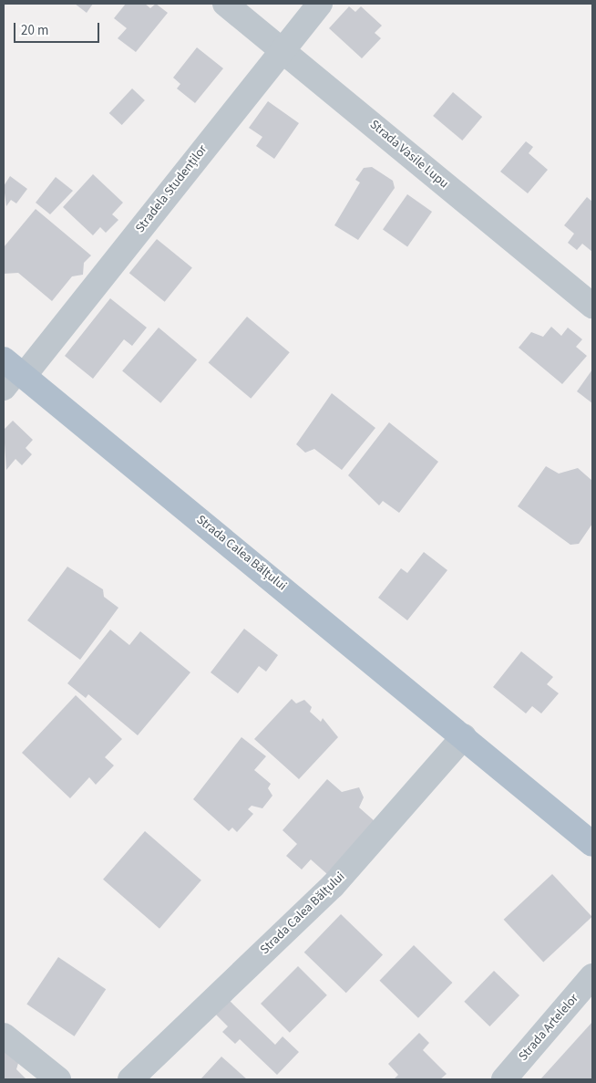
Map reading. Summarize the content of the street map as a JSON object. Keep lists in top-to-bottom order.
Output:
{
  "streets": {
    "main road": ["Strada Calea Bălțului"],
    "street": ["Strada Vasile Lupu", "Stradela Studenților", "Strada Artelelor"]
  },
  "crossings": [
    ["Strada Vasile Lupu", "Stradela Studenților"],
    ["Stradela Studenților", "Strada Calea Bălțului"]
  ],
  "scale_bar": "20 m"
}
